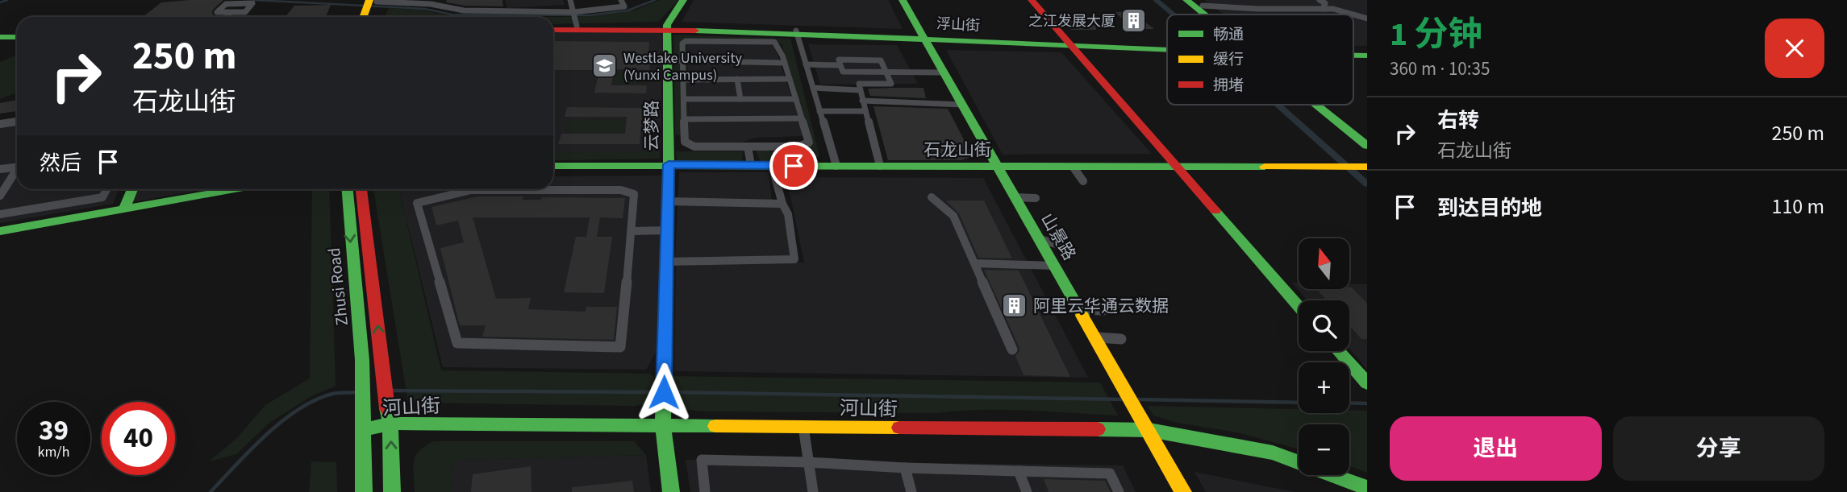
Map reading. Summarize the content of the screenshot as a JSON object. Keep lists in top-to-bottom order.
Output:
{
  "streets": {
    "main road": [
      "浮山街",
      "云梦路",
      "石龙山街",
      "山景路",
      "Zhusi Road",
      "河山街"
    ]
  },
  "crossings": [
    ["浮山街", "云梦路"],
    ["浮山街", "山景路"],
    ["云梦路", "石龙山街"],
    ["云梦路", "河山街"],
    ["石龙山街", "山景路"],
    ["山景路", "河山街"],
    ["Zhusi Road", "河山街"]
  ],
  "places": {
    "building": ["之江发展大厦", "阿里云华通云数据"],
    "school or university": ["Westlake University (Yunxi Campus)"]
  },
  "legend": ["畅通", "缓行", "拥堵"],
  "north": "top",
  "page": {
    "heading": ["1 分钟", "360 m · 10:35"],
    "turn": ["250 m", "石龙山街"],
    "list": [
      {
        "name": "右转",
        "note": "石龙山街",
        "value": "250 m"
      },
      {
        "name": "到达目的地",
        "value": "110 m"
      }
    ],
    "then": "然后",
    "map_buttons": ["+", "−"],
    "speed": "39 km/h",
    "limit": "40",
    "buttons": ["退出", "分享"]
  }
}
